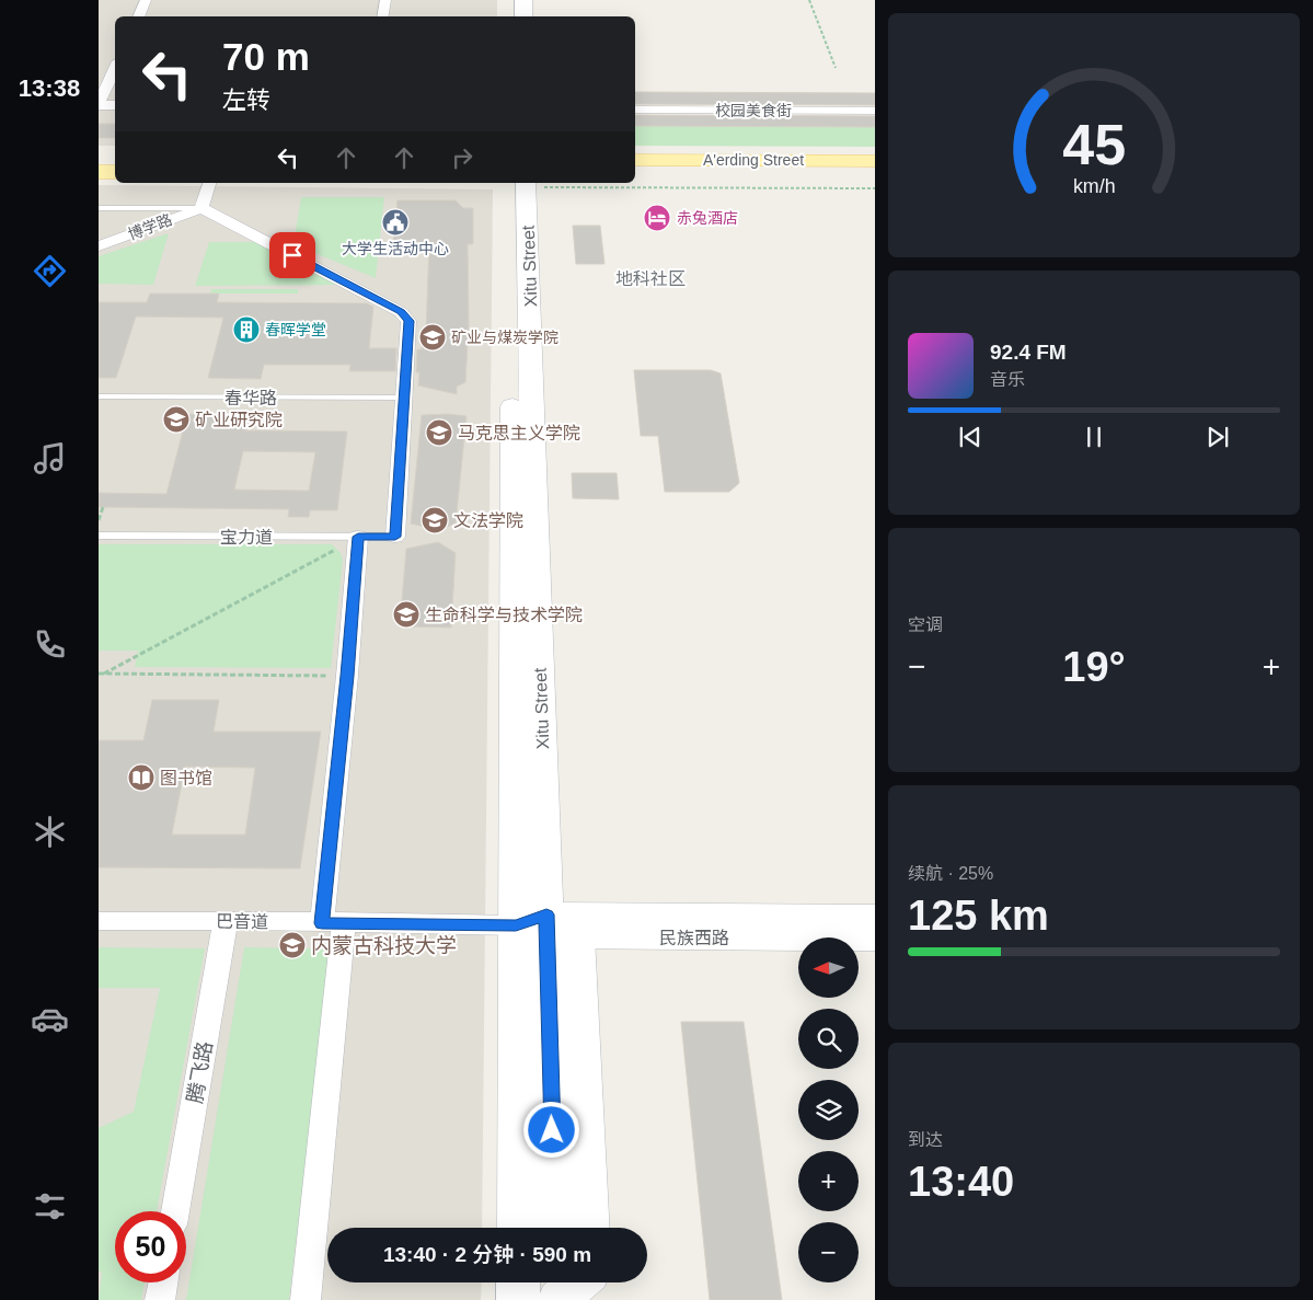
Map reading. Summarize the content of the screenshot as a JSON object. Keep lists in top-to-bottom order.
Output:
{
  "streets": {
    "main road": ["A'erding Street", "Xitu Street"],
    "street": [
      "校园美食街",
      "博学路",
      "巴音道",
      "民族西路",
      "腾飞路"
    ],
    "lane": ["春华路", "宝力道"]
  },
  "crossings": [
    ["Xitu Street", "巴音道"],
    ["Xitu Street", "民族西路"],
    ["巴音道", "民族西路"],
    ["巴音道", "腾飞路"]
  ],
  "districts": ["地科社区"],
  "places": {
    "hotel": ["赤兔酒店"],
    "public building": ["大学生活动中心"],
    "building": ["春晖学堂"],
    "school or university": [
      "矿业与煤炭学院",
      "矿业研究院",
      "马克思主义学院",
      "文法学院",
      "生命科学与技术学院",
      "内蒙古科技大学"
    ],
    "library": ["图书馆"]
  },
  "north": "left",
  "page": {
    "tabs": "13:38",
    "turn": ["70 m", "左转"],
    "song": ["92.4 FM", "音乐"],
    "tile": [
      "空调",
      ["续航 · 25%", "125 km"],
      ["到达", "13:40"]
    ],
    "heat": ["−", "19°", "+"],
    "map_buttons": ["+", "−"],
    "limit": "50",
    "trip": "13:40 · 2 分钟 · 590 m",
    "gauge": ["45", "km/h"]
  }
}
